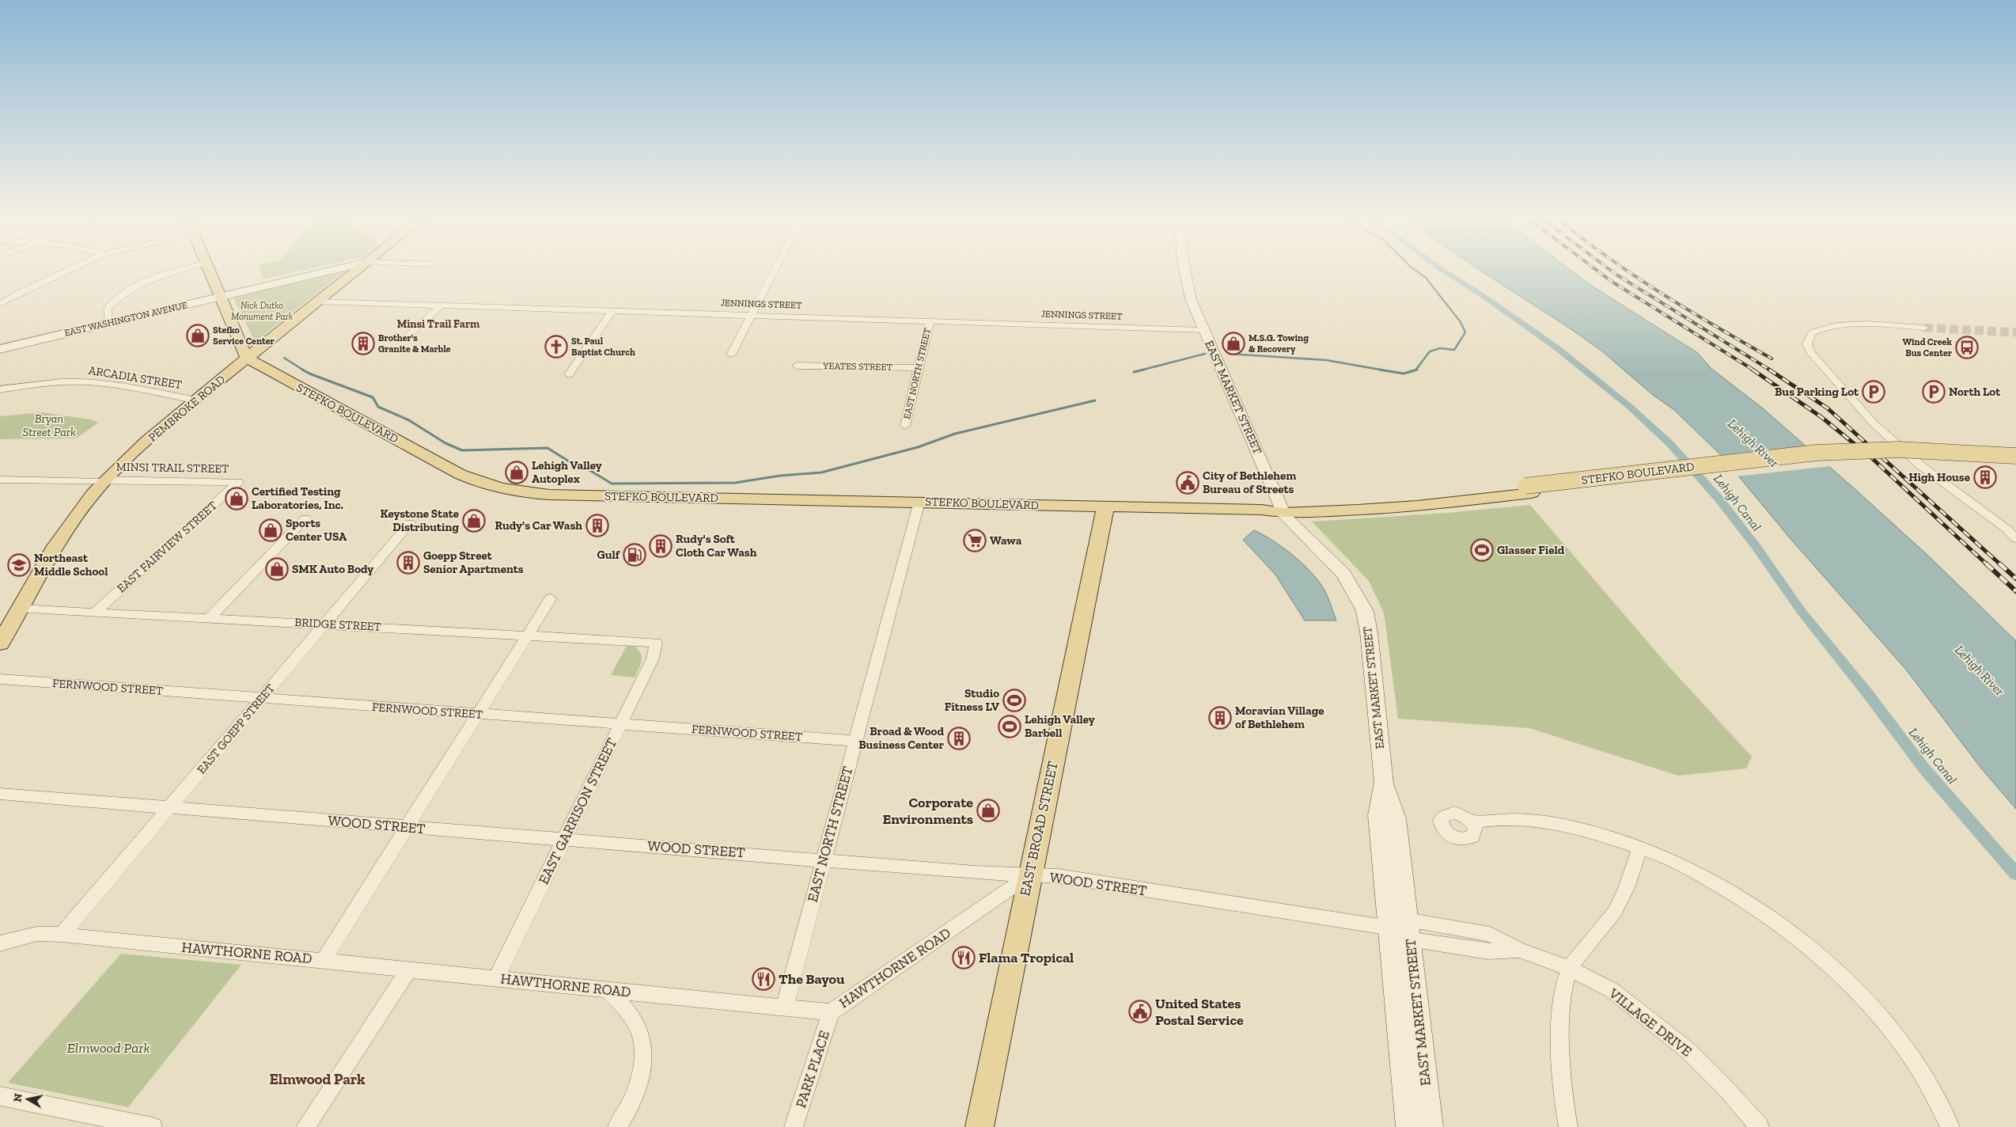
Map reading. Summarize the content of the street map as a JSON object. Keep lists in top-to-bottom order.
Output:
{
  "streets": {
    "main road": ["PEMBROKE ROAD", "STEFKO BOULEVARD", "EAST BROAD STREET"],
    "street": [
      "JENNINGS STREET",
      "EAST WASHINGTON AVENUE",
      "YEATES STREET",
      "EAST NORTH STREET",
      "ARCADIA STREET",
      "EAST MARKET STREET",
      "MINSI TRAIL STREET",
      "EAST FAIRVIEW STREET",
      "BRIDGE STREET",
      "FERNWOOD STREET",
      "EAST GOEPP STREET",
      "EAST GARRISON STREET",
      "WOOD STREET",
      "HAWTHORNE ROAD",
      "VILLAGE DRIVE",
      "PARK PLACE"
    ]
  },
  "crossings": [
    ["JENNINGS STREET", "EAST NORTH STREET"],
    ["JENNINGS STREET", "EAST MARKET STREET"],
    ["JENNINGS STREET", "PEMBROKE ROAD"],
    ["YEATES STREET", "EAST NORTH STREET"],
    ["EAST NORTH STREET", "STEFKO BOULEVARD"],
    ["EAST NORTH STREET", "FERNWOOD STREET"],
    ["EAST NORTH STREET", "WOOD STREET"],
    ["EAST NORTH STREET", "HAWTHORNE ROAD"],
    ["ARCADIA STREET", "PEMBROKE ROAD"],
    ["EAST MARKET STREET", "STEFKO BOULEVARD"],
    ["EAST MARKET STREET", "WOOD STREET"],
    ["EAST MARKET STREET", "VILLAGE DRIVE"],
    ["PEMBROKE ROAD", "STEFKO BOULEVARD"],
    ["PEMBROKE ROAD", "MINSI TRAIL STREET"],
    ["PEMBROKE ROAD", "BRIDGE STREET"],
    ["STEFKO BOULEVARD", "EAST BROAD STREET"],
    ["MINSI TRAIL STREET", "EAST FAIRVIEW STREET"],
    ["EAST FAIRVIEW STREET", "BRIDGE STREET"],
    ["BRIDGE STREET", "EAST GOEPP STREET"],
    ["BRIDGE STREET", "EAST GARRISON STREET"],
    ["FERNWOOD STREET", "EAST GOEPP STREET"],
    ["FERNWOOD STREET", "EAST GARRISON STREET"],
    ["EAST GOEPP STREET", "WOOD STREET"],
    ["EAST GOEPP STREET", "HAWTHORNE ROAD"],
    ["EAST GARRISON STREET", "WOOD STREET"],
    ["EAST GARRISON STREET", "HAWTHORNE ROAD"],
    ["WOOD STREET", "EAST BROAD STREET"],
    ["WOOD STREET", "HAWTHORNE ROAD"],
    ["WOOD STREET", "VILLAGE DRIVE"],
    ["EAST BROAD STREET", "HAWTHORNE ROAD"],
    ["HAWTHORNE ROAD", "PARK PLACE"]
  ],
  "districts": ["Minsi Trail Farm", "Elmwood Park"],
  "water": ["Lehigh River", "Lehigh Canal"],
  "parks": ["Nick Dutko Monument Park", "Bryan Street Park", "Elmwood Park"],
  "places": {
    "shop": [
      "Stefko Service Center",
      "M.S.G. Towing & Recovery",
      "Lehigh Valley Autoplex",
      "Certified Testing Laboratories, Inc.",
      "Keystone State Distributing",
      "Sports Center USA",
      "SMK Auto Body",
      "Corporate Environments"
    ],
    "building": [
      "Brother's Granite & Marble",
      "High House",
      "Rudy's Car Wash",
      "Rudy's Soft Cloth Car Wash",
      "Goepp Street Senior Apartments",
      "Moravian Village of Bethlehem",
      "Broad & Wood Business Center"
    ],
    "church": ["St. Paul Baptist Church"],
    "bus stop": ["Wind Creek Bus Center"],
    "parking": ["Bus Parking Lot", "North Lot"],
    "public building": ["City of Bethlehem Bureau of Streets", "United States Postal Service"],
    "supermarket": ["Wawa"],
    "sports": ["Glasser Field", "Studio Fitness LV", "Lehigh Valley Barbell"],
    "fuel station": ["Gulf"],
    "school or university": ["Northeast Middle School"],
    "restaurant": ["Flama Tropical", "The Bayou"]
  },
  "north": "left"
}
